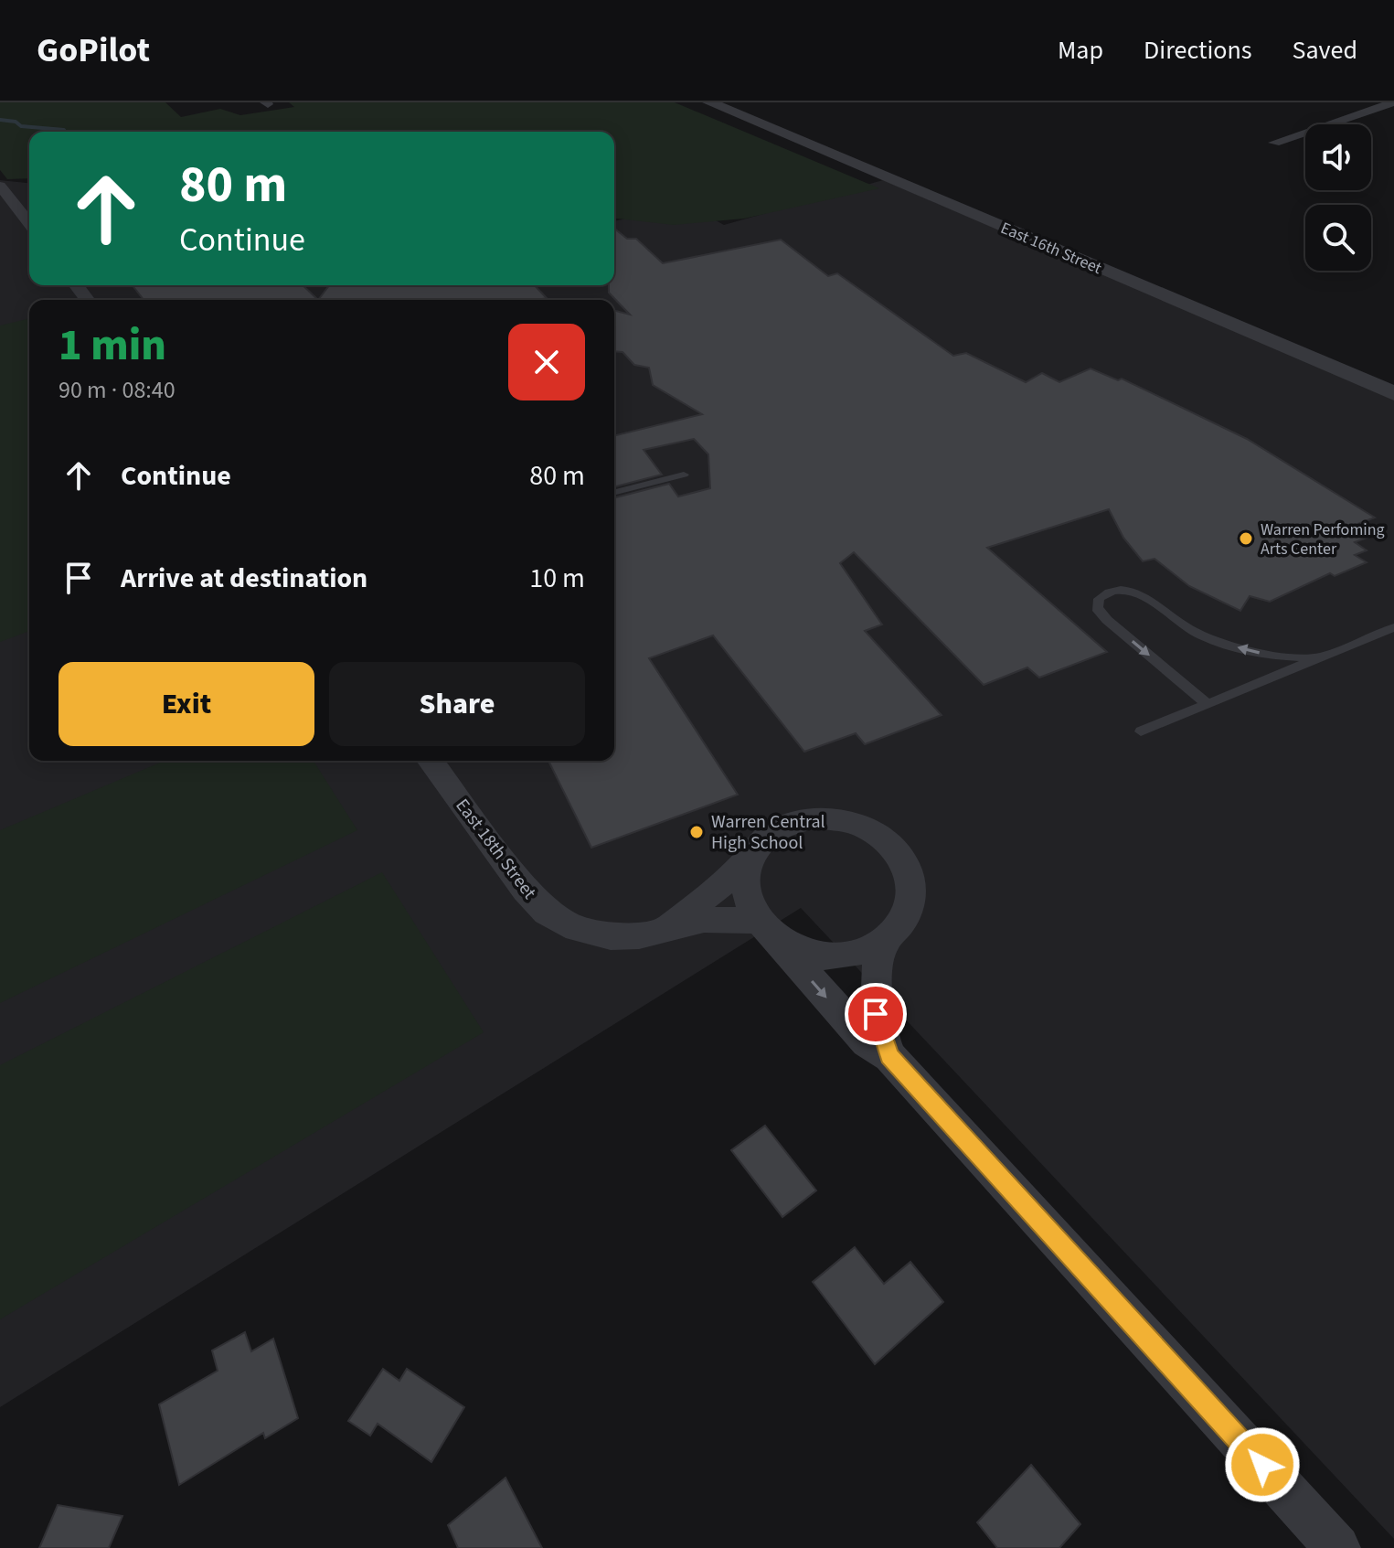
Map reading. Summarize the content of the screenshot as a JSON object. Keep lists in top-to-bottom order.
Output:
{
  "streets": {
    "street": ["East 16th Street", "East 18th Street"]
  },
  "places": ["Warren Perfoming Arts Center", "Warren Central High School"],
  "page": {
    "header": "GoPilot",
    "nav": ["Map", "Directions", "Saved"],
    "turn": ["80 m", "Continue"],
    "heading": ["1 min", "90 m · 08:40"],
    "list": [
      {
        "name": "Continue",
        "value": "80 m"
      },
      {
        "name": "Arrive at destination",
        "value": "10 m"
      }
    ],
    "buttons": ["Exit", "Share"]
  }
}
